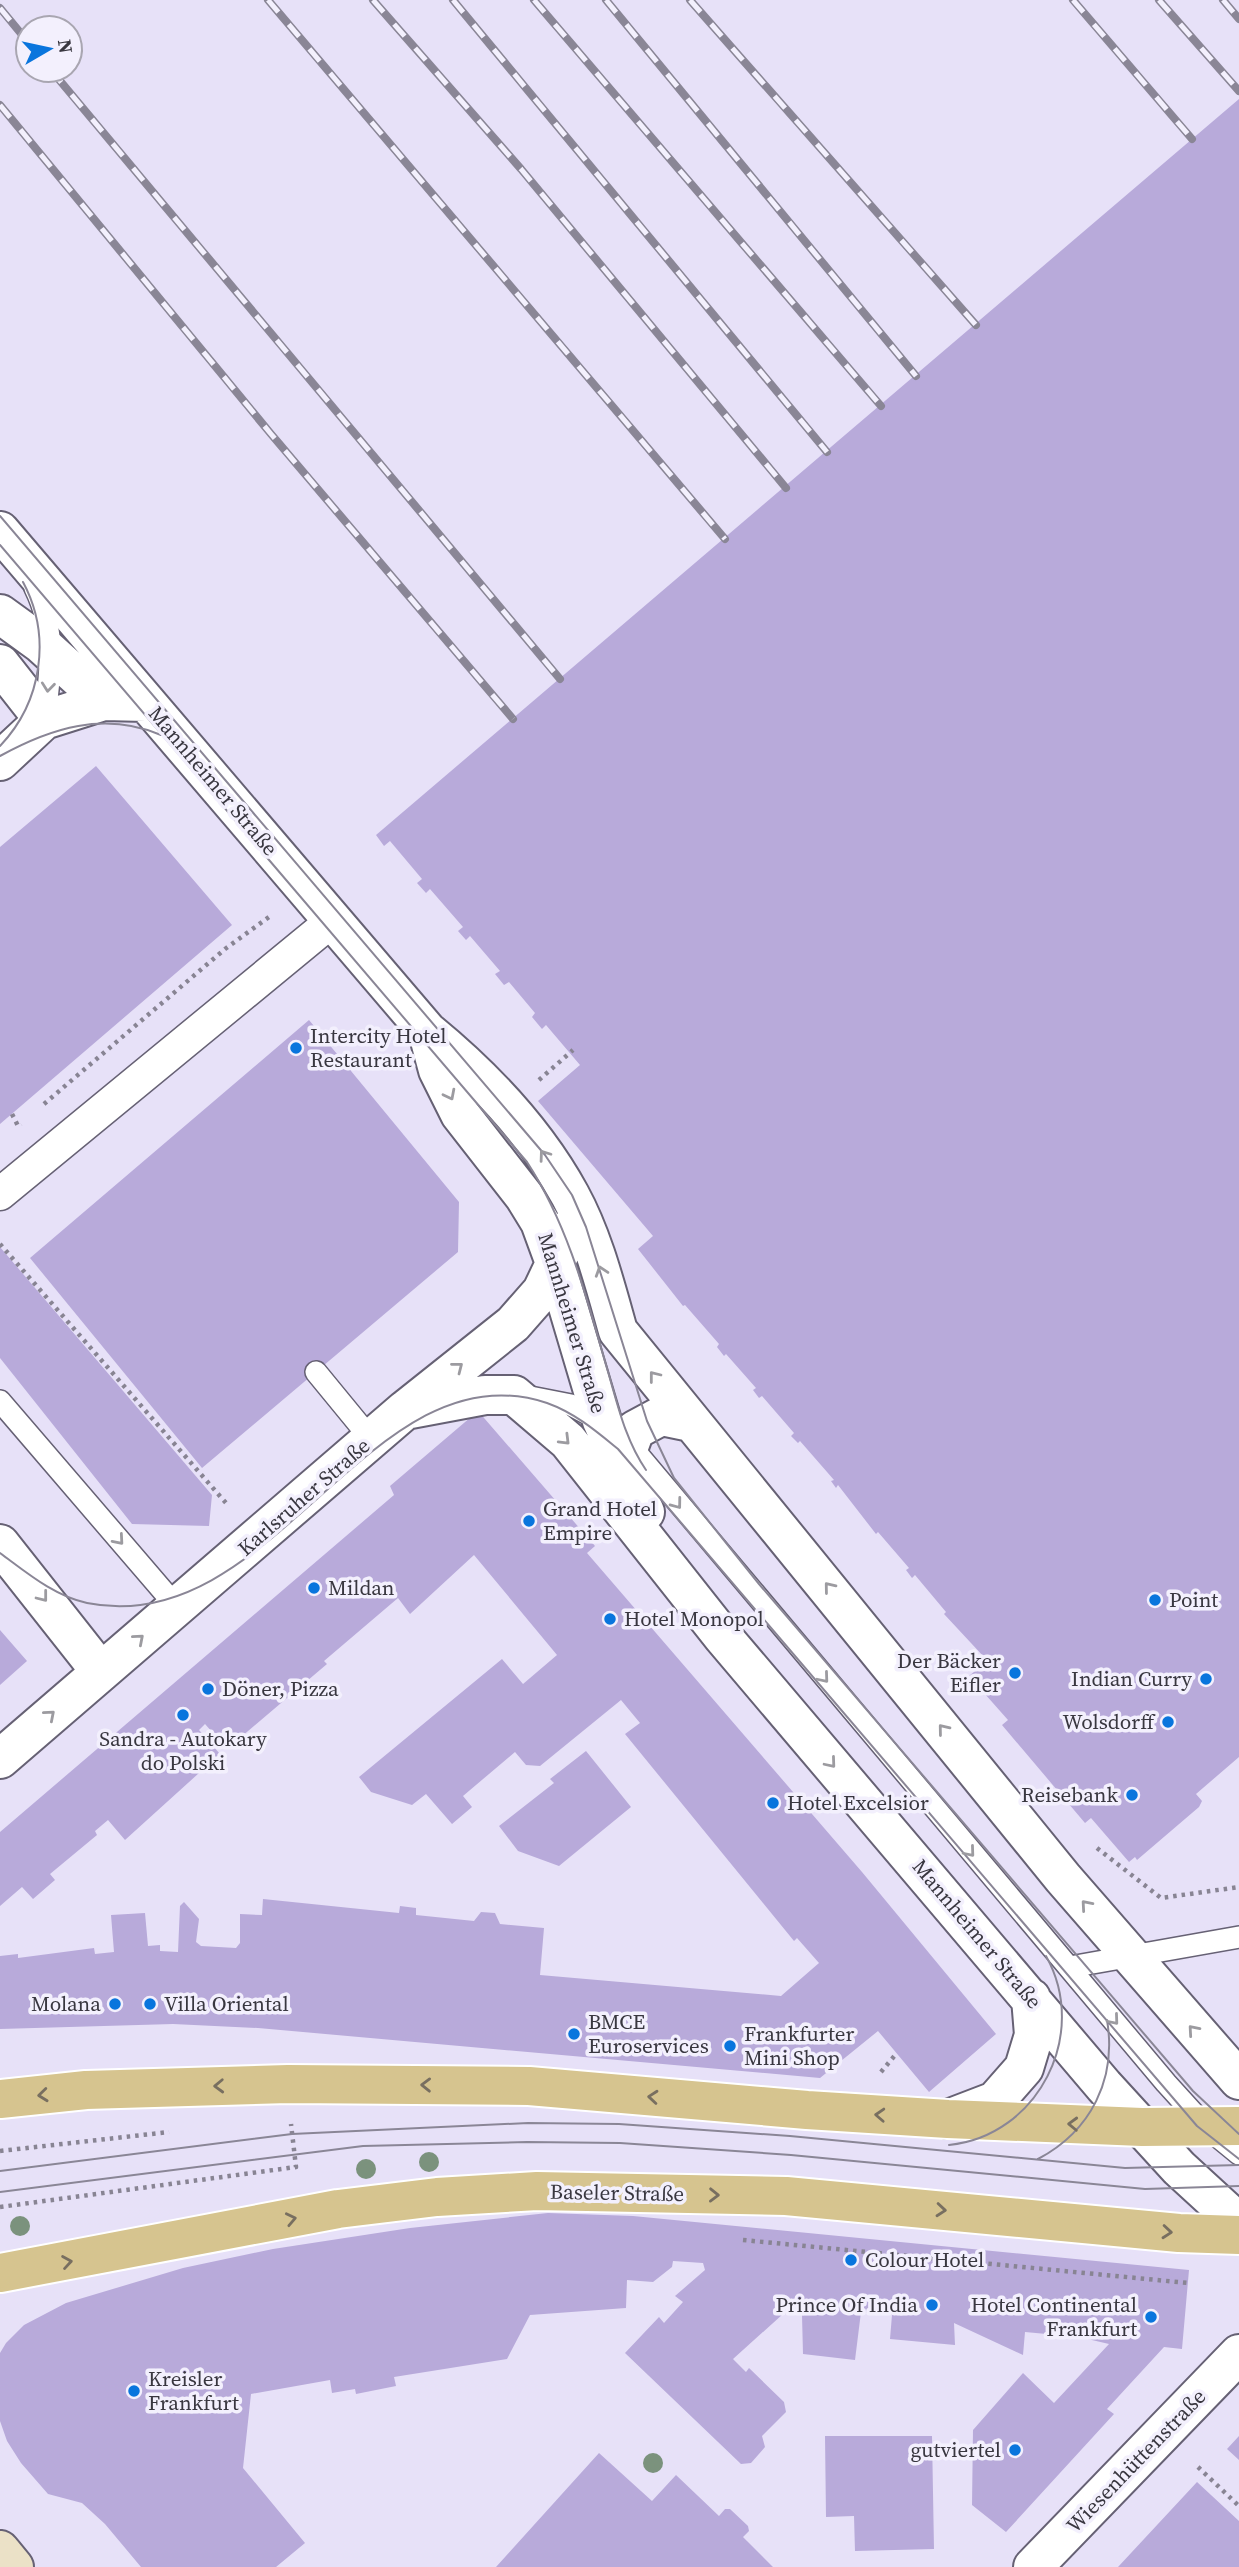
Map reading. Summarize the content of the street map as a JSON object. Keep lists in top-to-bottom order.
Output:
{
  "streets": {
    "main road": ["Baseler Straße"],
    "street": ["Mannheimer Straße", "Karlsruher Straße", "Wiesenhüttenstraße"]
  },
  "crossings": [
    ["Mannheimer Straße", "Karlsruher Straße"]
  ],
  "one_way": ["Karlsruher Straße"],
  "places": [
    "Intercity Hotel Restaurant",
    "Grand Hotel Empire",
    "Mildan",
    "Point",
    "Hotel Monopol",
    "Der Bäcker Eifler",
    "Indian Curry",
    "Döner, Pizza",
    "Sandra - Autokary do Polski",
    "Wolsdorff",
    "Reisebank",
    "Hotel Excelsior",
    "Molana",
    "Villa Oriental",
    "BMCE Euroservices",
    "Frankfurter Mini Shop",
    "Colour Hotel",
    "Prince Of India",
    "Hotel Continental Frankfurt",
    "Kreisler Frankfurt",
    "gutviertel"
  ],
  "north": "right"
}
